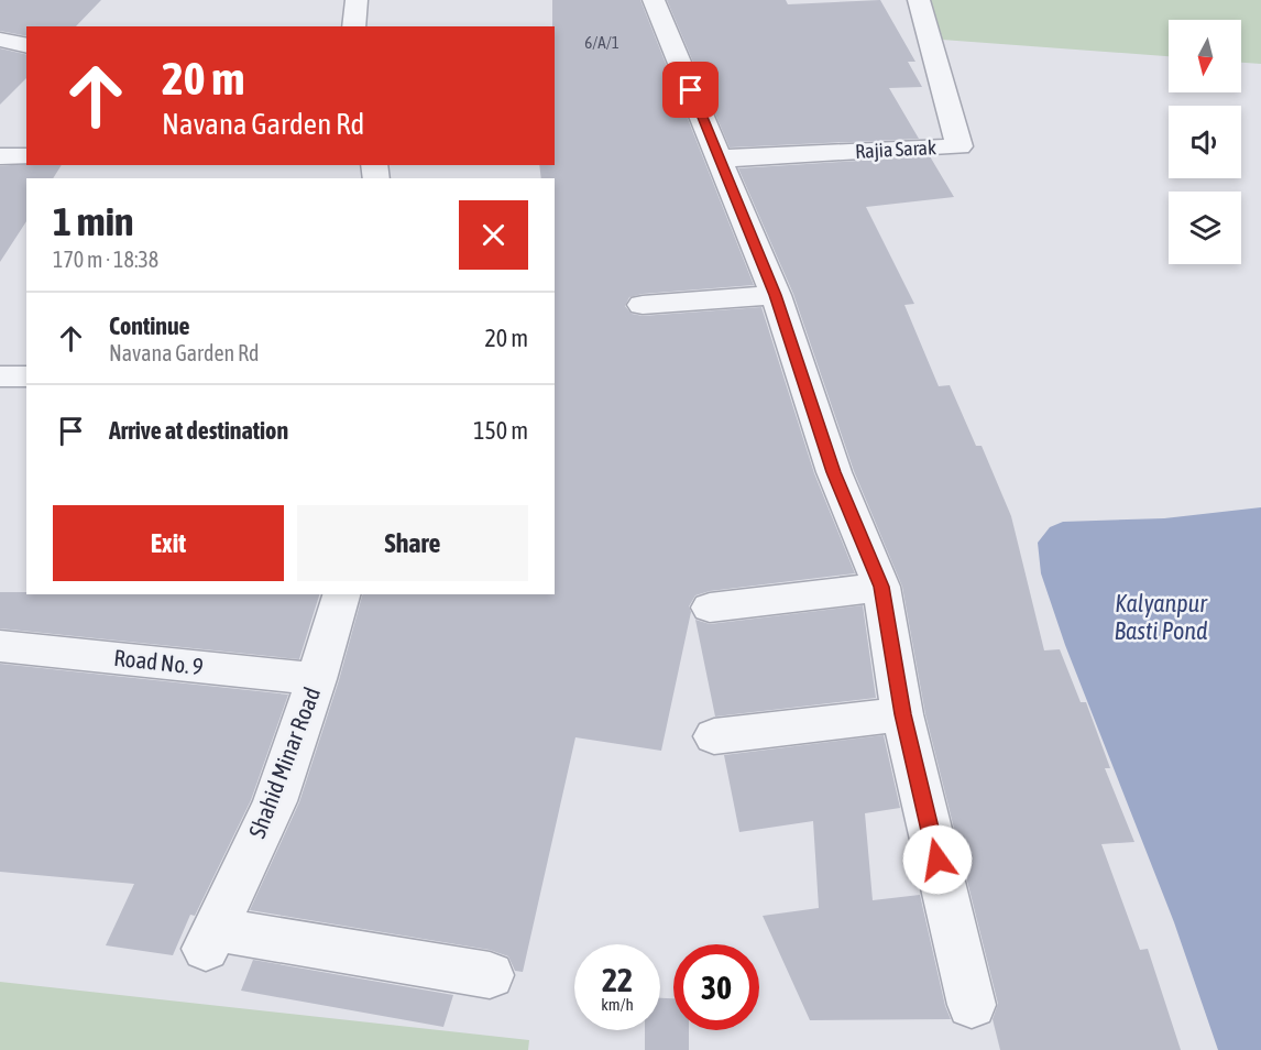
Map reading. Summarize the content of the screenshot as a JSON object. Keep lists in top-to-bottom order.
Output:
{
  "streets": {
    "street": ["Rajia Sarak", "Road No. 9", "Shahid Minar Road"]
  },
  "crossings": [
    ["Road No. 9", "Shahid Minar Road"]
  ],
  "water": ["Kalyanpur Basti Pond"],
  "house_numbers": ["6/A/1"],
  "north": "bottom",
  "page": {
    "turn": ["20 m", "Navana Garden Rd"],
    "heading": ["1 min", "170 m · 18:38"],
    "list": [
      {
        "name": "Continue",
        "note": "Navana Garden Rd",
        "value": "20 m"
      },
      {
        "name": "Arrive at destination",
        "value": "150 m"
      }
    ],
    "buttons": ["Exit", "Share"],
    "speed": "22 km/h",
    "limit": "30"
  }
}
